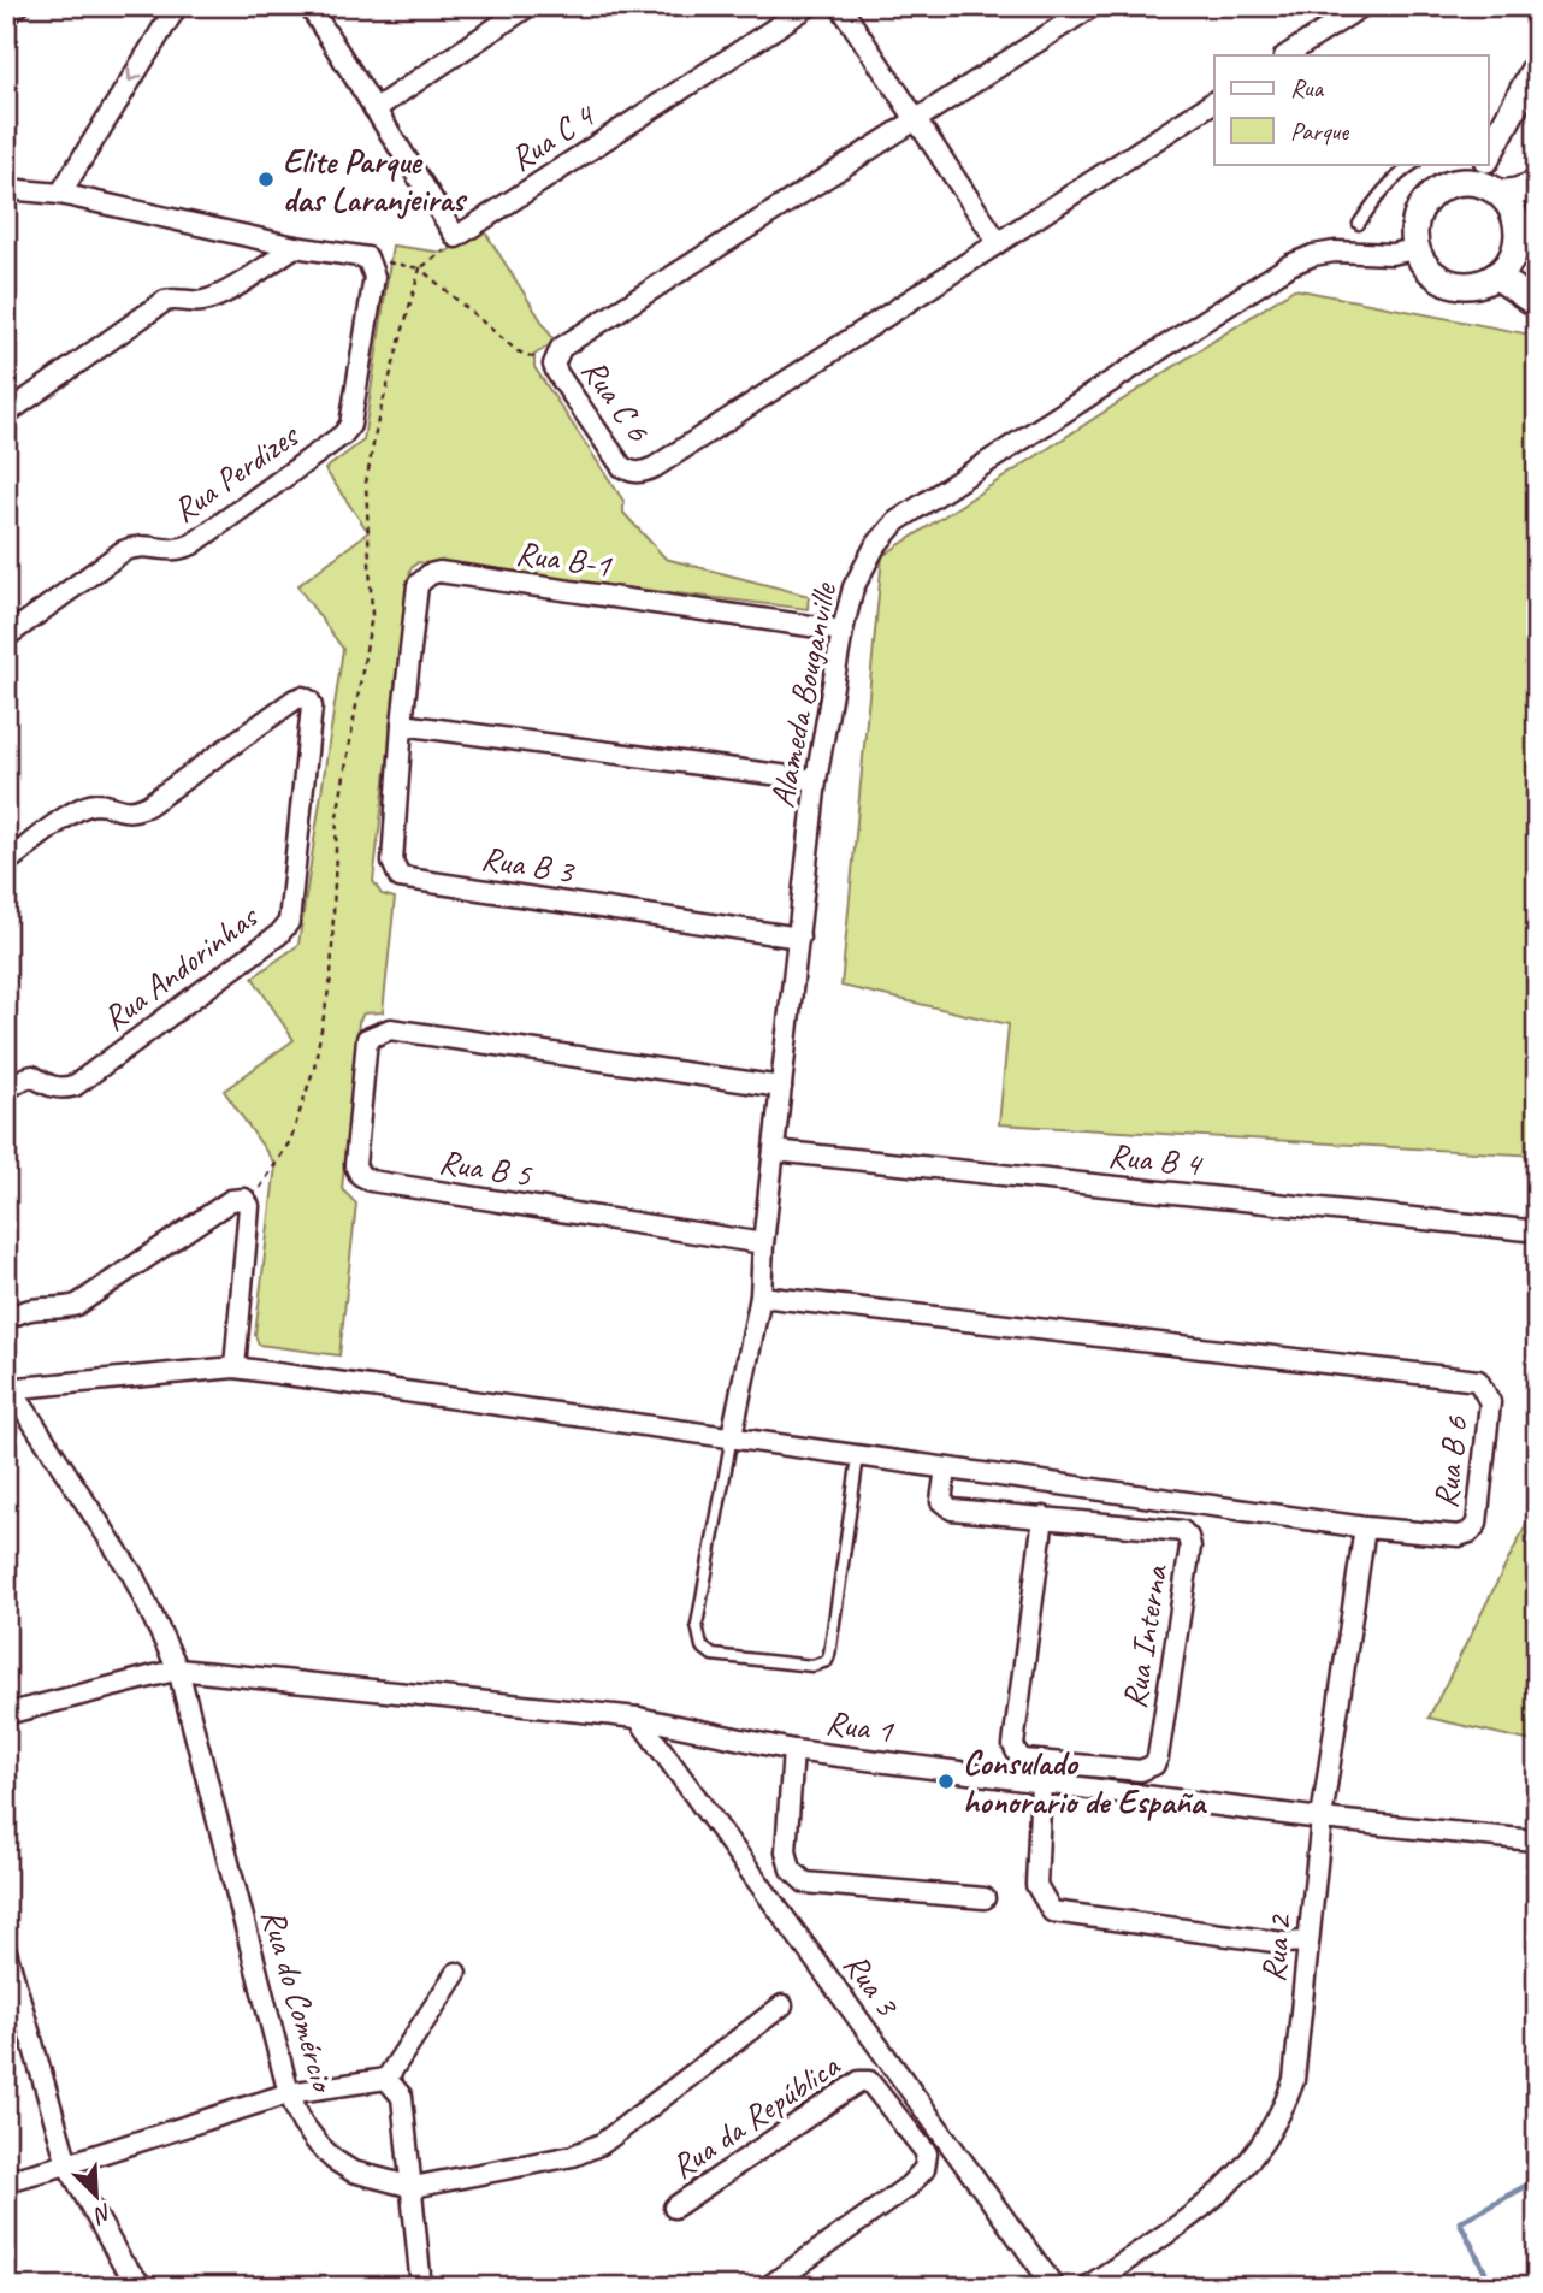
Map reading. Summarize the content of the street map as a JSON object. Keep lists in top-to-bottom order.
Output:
{
  "streets": {
    "street": [
      "Rua C 4",
      "Rua C 6",
      "Rua Perdizes",
      "Rua B-1",
      "Alameda Bouganville",
      "Rua B 3",
      "Rua Andorinhas",
      "Rua B 4",
      "Rua B 5",
      "Rua B 6",
      "Rua Interna",
      "Rua 1",
      "Rua 2",
      "Rua 3",
      "Rua do Comércio",
      "Rua da República"
    ]
  },
  "crossings": [
    ["Rua B-1", "Alameda Bouganville"],
    ["Rua B-1", "Rua B 3"],
    ["Alameda Bouganville", "Rua B 3"],
    ["Alameda Bouganville", "Rua B 4"],
    ["Alameda Bouganville", "Rua B 5"],
    ["Alameda Bouganville", "Rua B 6"],
    ["Rua B 6", "Rua Interna"],
    ["Rua B 6", "Rua 2"],
    ["Rua B 6", "Rua do Comércio"],
    ["Rua 1", "Rua 2"],
    ["Rua 1", "Rua 3"],
    ["Rua 1", "Rua do Comércio"]
  ],
  "places": ["Elite Parque das Laranjeiras", "Consulado honorario de España"],
  "legend": ["Rua", "Parque"],
  "north": "bottom right"
}
